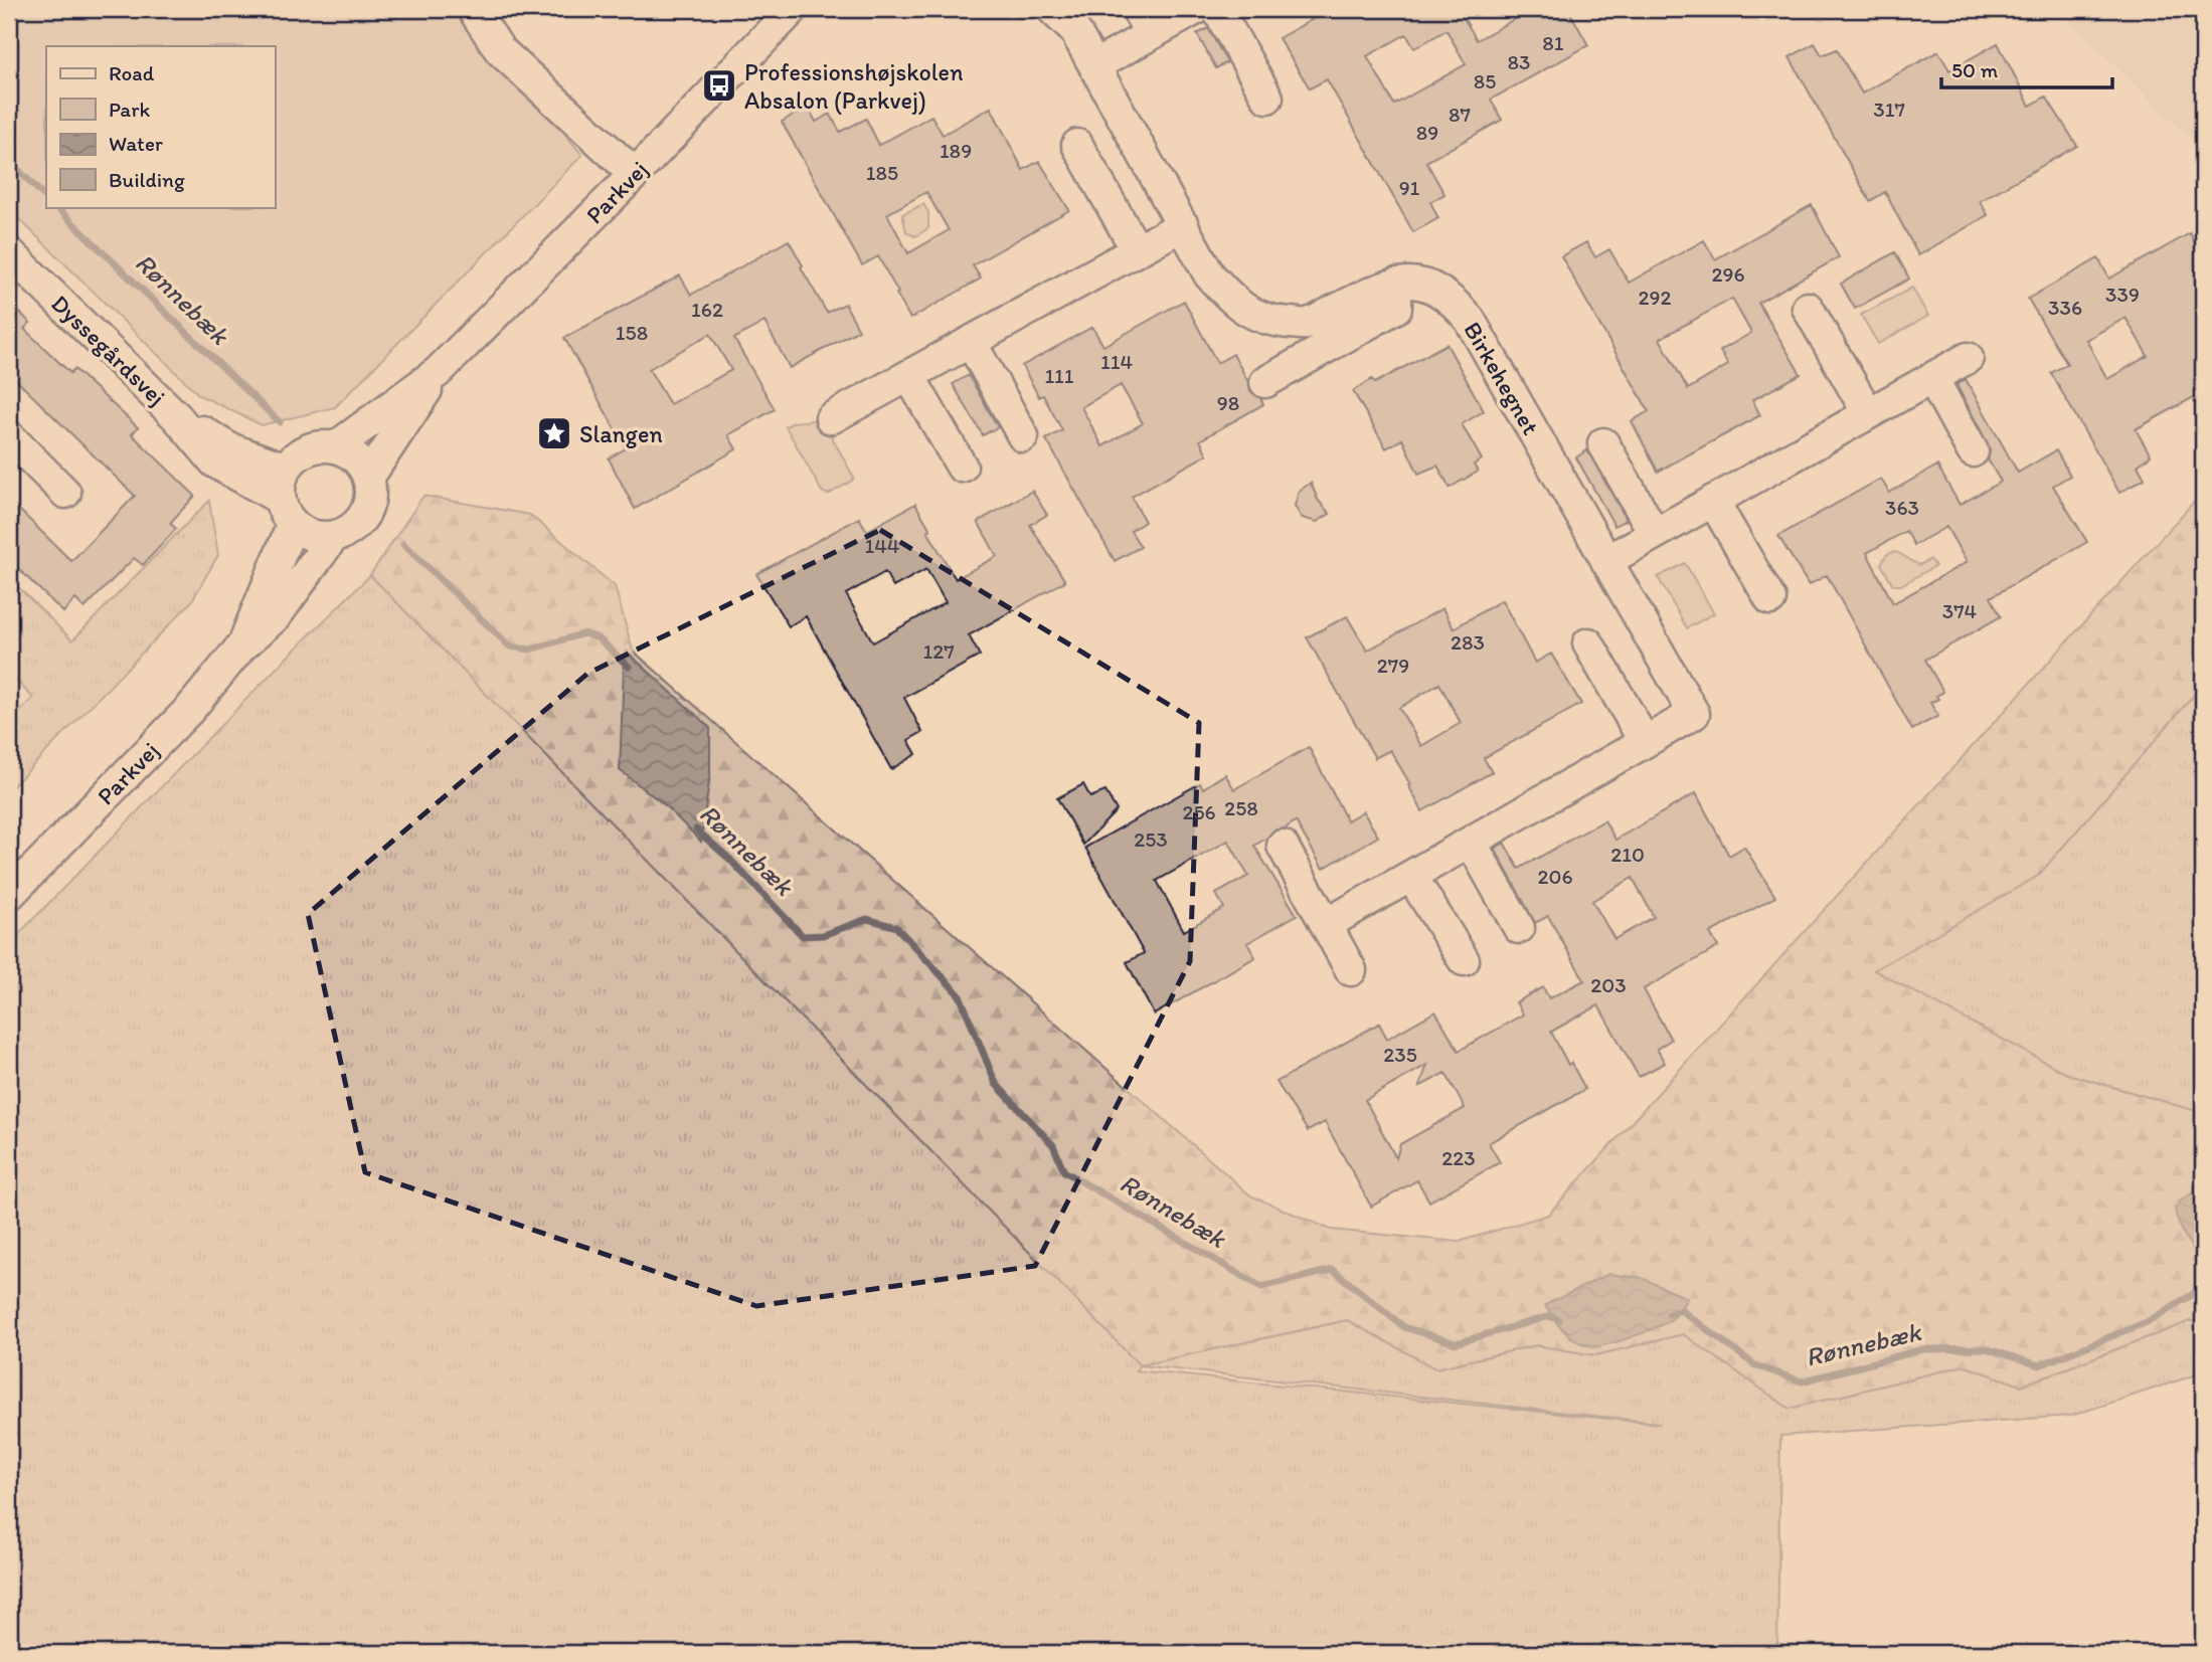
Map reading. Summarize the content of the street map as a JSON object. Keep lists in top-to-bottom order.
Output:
{
  "streets": {
    "street": ["Parkvej", "Dyssegårdsvej", "Birkehegnet"]
  },
  "crossings": [
    ["Parkvej", "Dyssegårdsvej"]
  ],
  "water": ["Rønnebæk"],
  "places": {
    "bus stop": ["Professionshøjskolen Absalon (Parkvej)"],
    "place": ["Slangen"]
  },
  "house_numbers": [
    "81",
    "83",
    "85",
    "317",
    "87",
    "89",
    "189",
    "185",
    "91",
    "296",
    "339",
    "292",
    "336",
    "162",
    "158",
    "114",
    "111",
    "98",
    "363",
    "144",
    "374",
    "283",
    "127",
    "279",
    "258",
    "256",
    "253",
    "210",
    "206",
    "203",
    "235",
    "223"
  ],
  "legend": [
    "Road",
    "Park",
    "Water",
    "Building"
  ],
  "scale_bar": "50 m"
}
